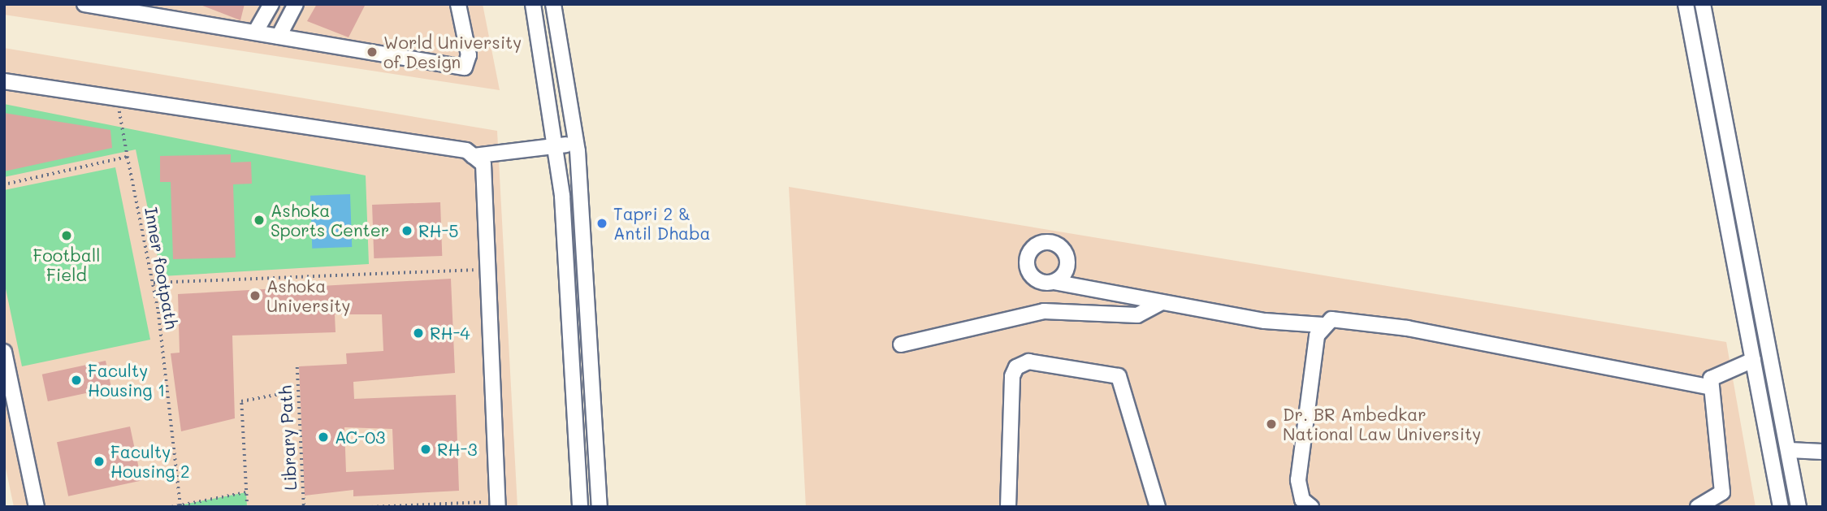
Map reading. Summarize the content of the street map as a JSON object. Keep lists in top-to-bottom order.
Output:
{
  "streets": {
    "path": ["Inner footpath", "Library Path"]
  },
  "places": [
    "World University of Design",
    "Ashoka Sports Center",
    "Tapri 2 & Antil Dhaba",
    "RH-5",
    "Football Field",
    "Ashoka University",
    "RH-4",
    "Faculty Housing 1",
    "Dr. BR Ambedkar National Law University",
    "AC-03",
    "RH-3",
    "Faculty Housing 2"
  ]
}
